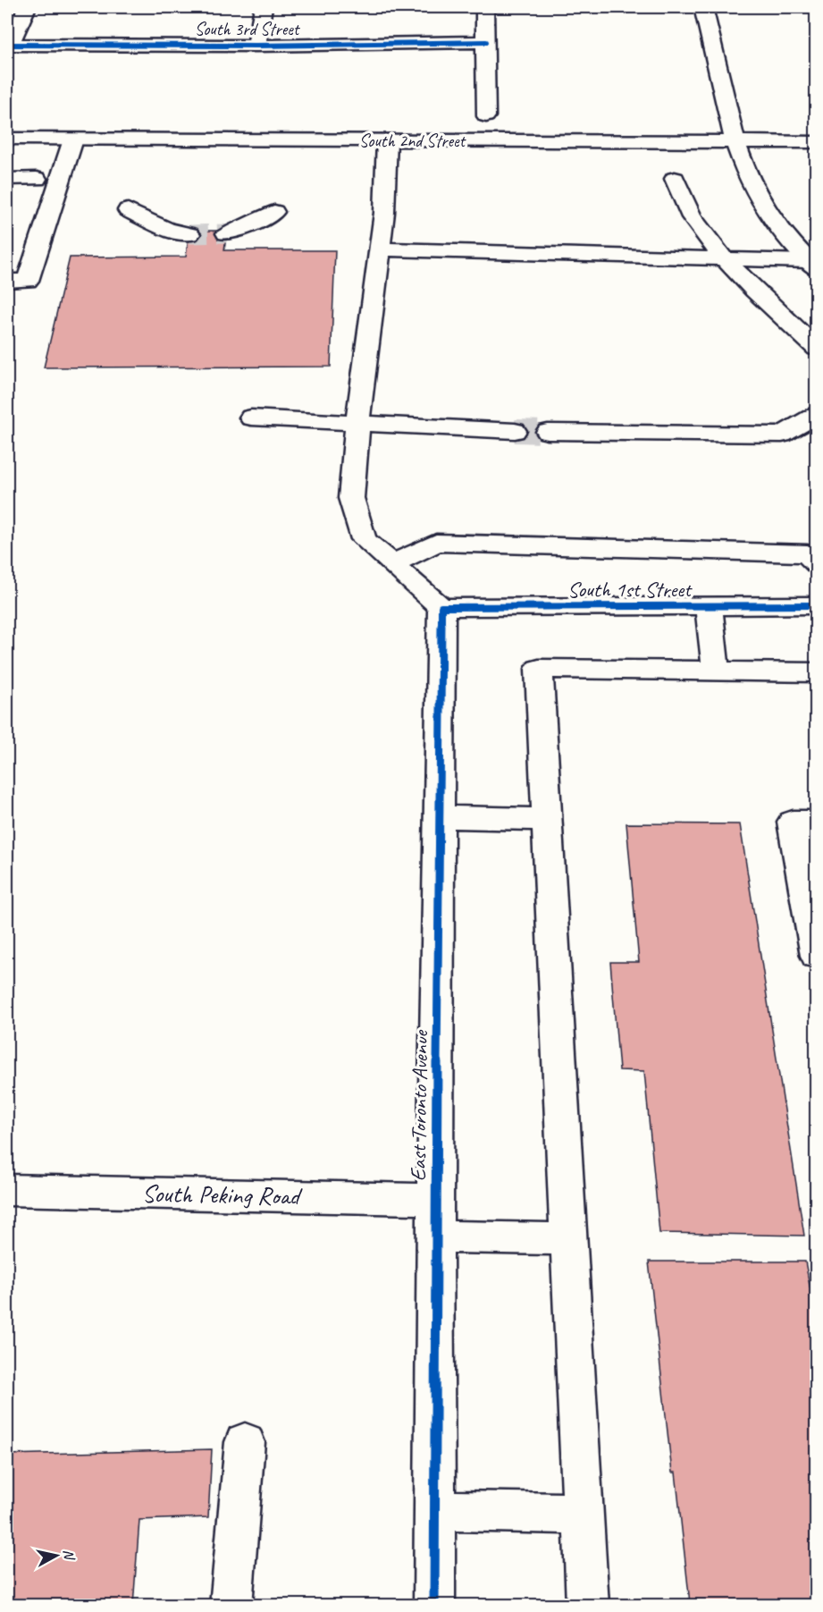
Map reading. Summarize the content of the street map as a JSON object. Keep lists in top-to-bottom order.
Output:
{
  "streets": {
    "street": [
      "South 3rd Street",
      "South 2nd Street",
      "South 1st Street",
      "East Toronto Avenue",
      "South Peking Road"
    ]
  },
  "crossings": [
    ["South 1st Street", "East Toronto Avenue"],
    ["East Toronto Avenue", "South Peking Road"]
  ],
  "north": "right"
}
